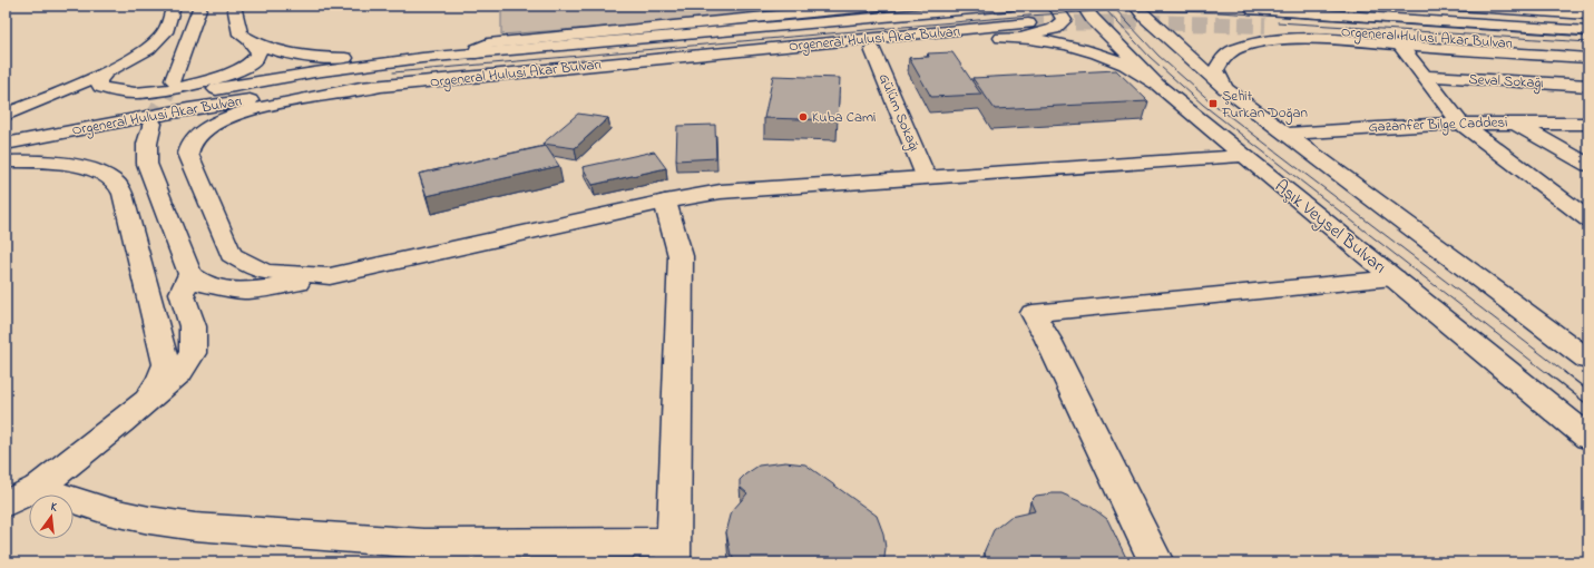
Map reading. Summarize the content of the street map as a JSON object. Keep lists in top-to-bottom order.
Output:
{
  "streets": {
    "main road": [
      "Orgeneral Hulusi Akar Bulvarı",
      "Seval Sokağı",
      "Gülüm Sokağı",
      "Gazanfer Bilge Caddesi",
      "Aşık Veysel Bulvarı"
    ]
  },
  "places": {
    "transit": ["Şehit Furkan Doğan"],
    "other": ["Kuba Cami"]
  },
  "north": "top"
}
